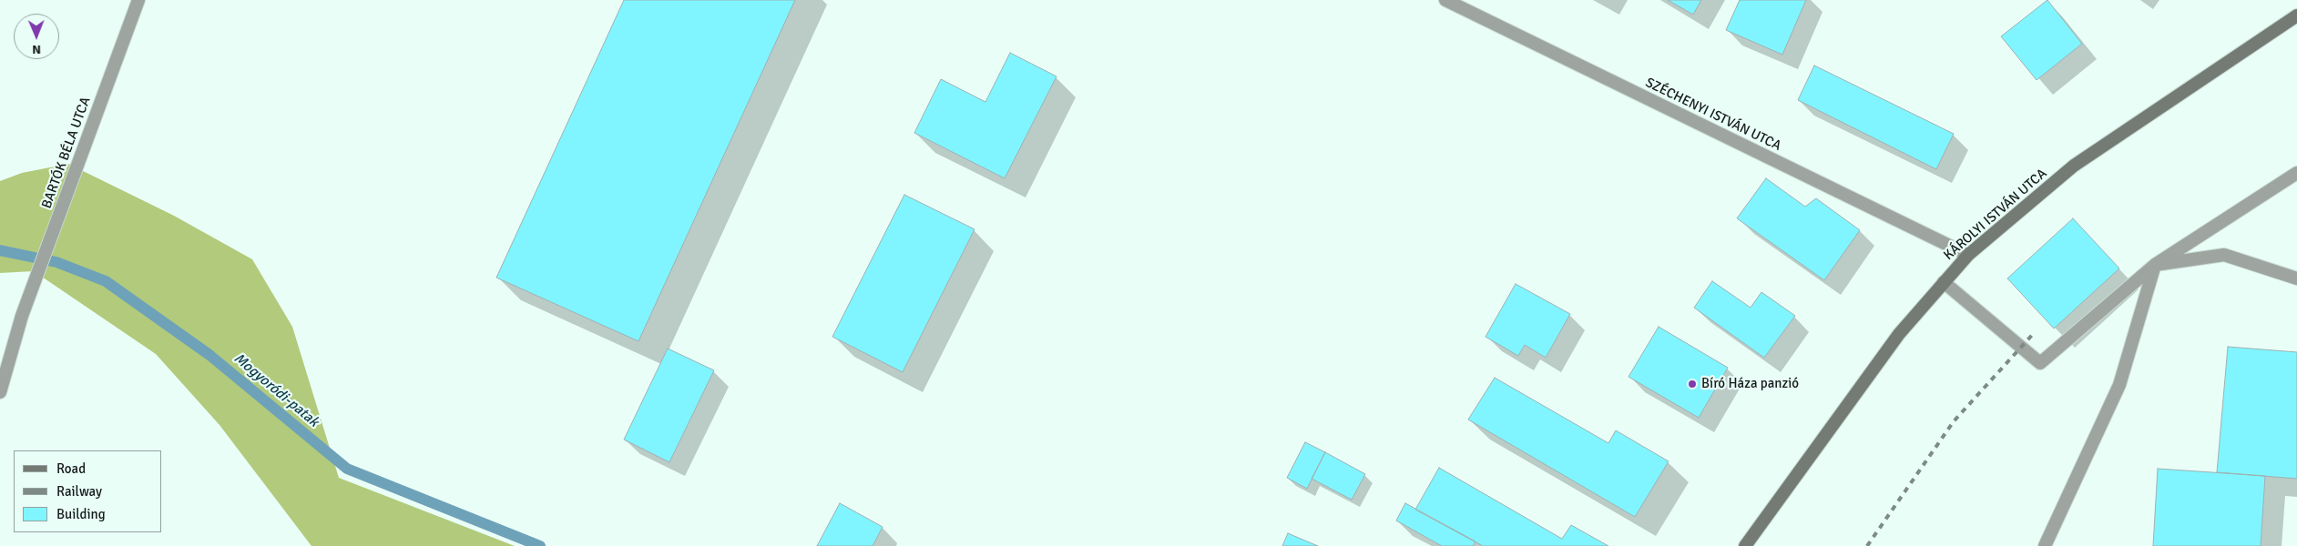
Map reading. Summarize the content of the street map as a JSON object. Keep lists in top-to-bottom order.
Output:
{
  "streets": {
    "main road": ["KÁROLYI ISTVÁN UTCA"],
    "street": ["SZÉCHENYI ISTVÁN UTCA", "BARTÓK BÉLA UTCA"]
  },
  "crossings": [
    ["SZÉCHENYI ISTVÁN UTCA", "KÁROLYI ISTVÁN UTCA"]
  ],
  "water": ["Mogyoródi-patak"],
  "places": ["Bíró Háza panzió"],
  "legend": ["Road", "Railway", "Building"],
  "north": "bottom"
}
